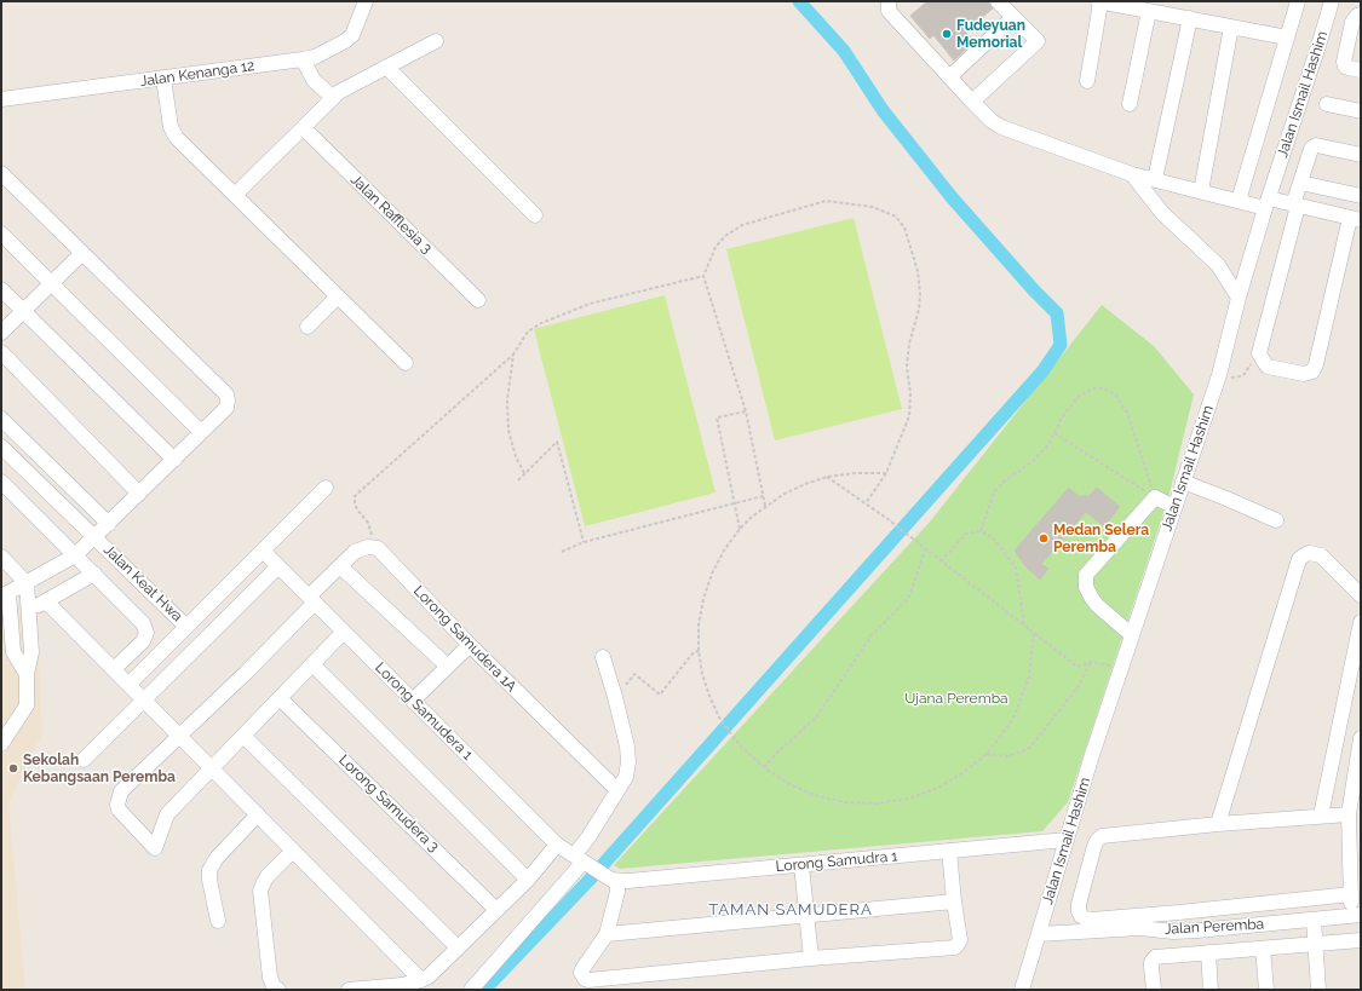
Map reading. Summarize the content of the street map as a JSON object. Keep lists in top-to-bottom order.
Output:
{
  "streets": {
    "street": [
      "Jalan Kenanga 12",
      "Jalan Ismail Hashim",
      "Jalan Rafflesia 3",
      "Jalan Keat Hwa",
      "Lorong Samudera 1A",
      "Lorong Samudera 1",
      "Lorong Samudera 3",
      "Lorong Samudra 1",
      "Jalan Peremba"
    ]
  },
  "crossings": [
    ["Jalan Ismail Hashim", "Lorong Samudra 1"],
    ["Jalan Ismail Hashim", "Jalan Peremba"],
    ["Lorong Samudera 1", "Lorong Samudra 1"]
  ],
  "districts": ["TAMAN SAMUDERA"],
  "parks": ["Ujana Peremba"],
  "places": ["Fudeyuan Memorial", "Medan Selera Peremba", "Sekolah Kebangsaan Peremba"]
}
